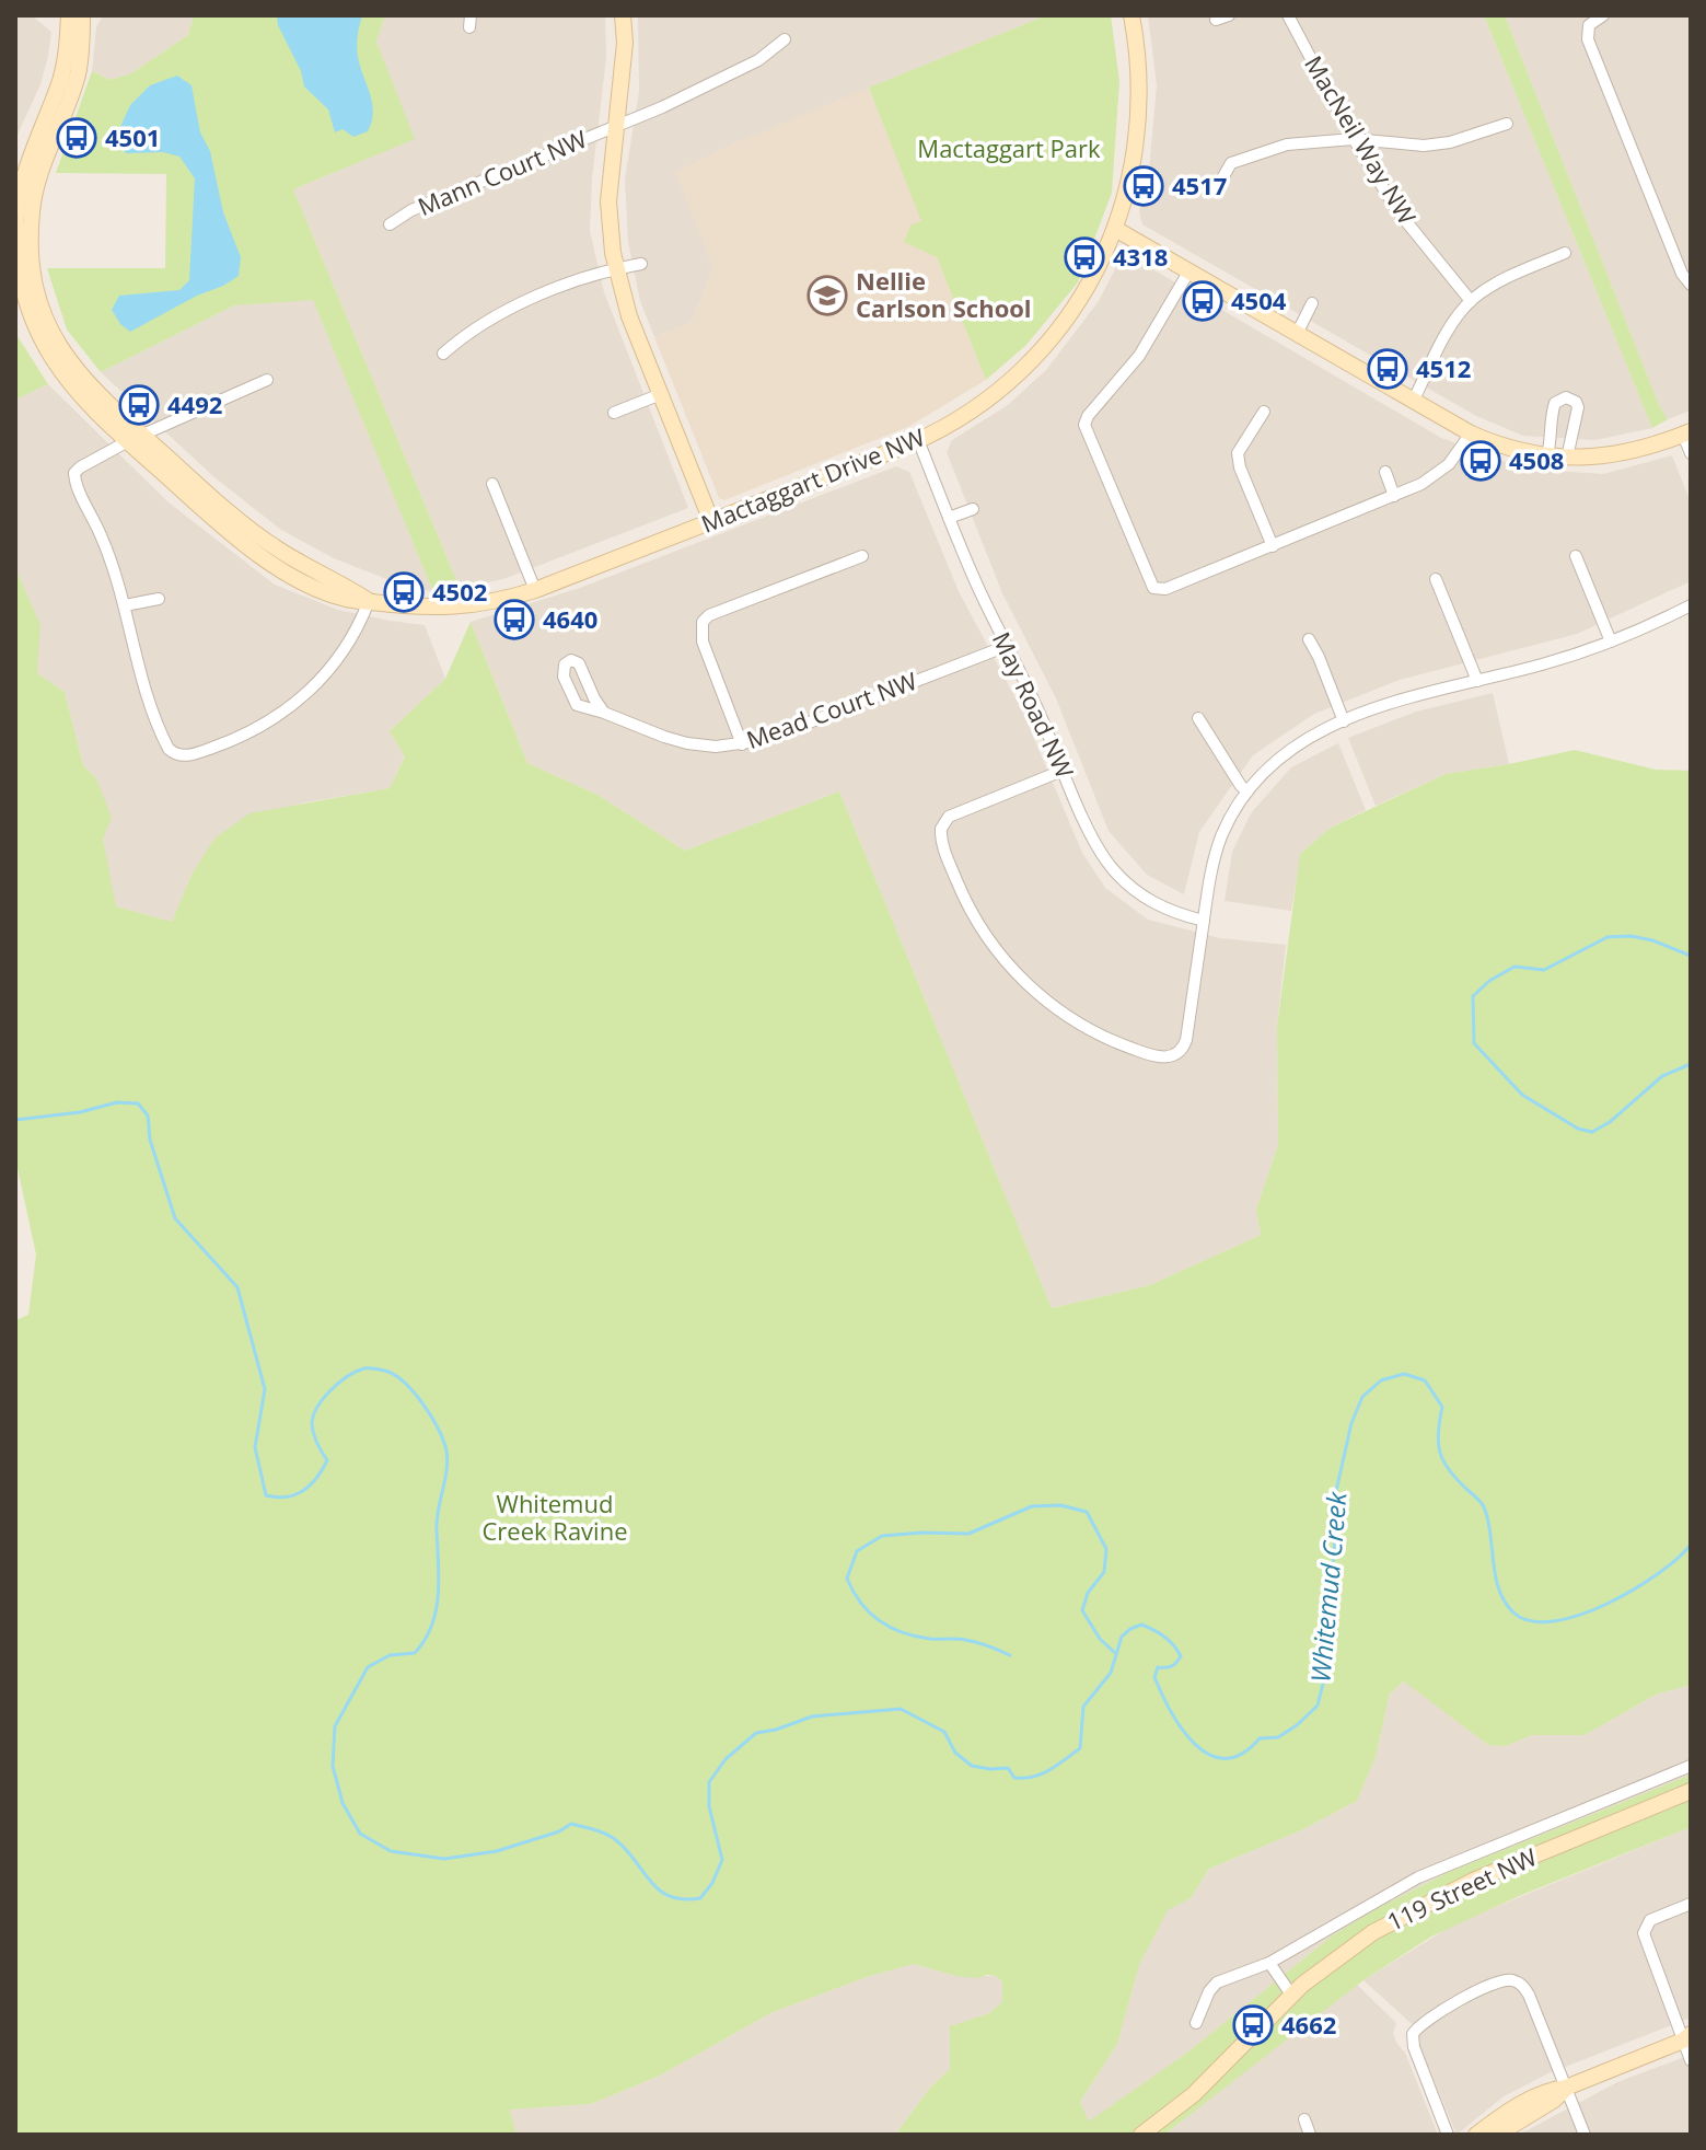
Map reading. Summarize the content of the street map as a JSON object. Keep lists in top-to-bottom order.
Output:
{
  "streets": {
    "street": [
      "MacNeil Way NW",
      "Mann Court NW",
      "Mactaggart Drive NW",
      "May Road NW",
      "Mead Court NW",
      "119 Street NW"
    ]
  },
  "crossings": [
    ["Mactaggart Drive NW", "May Road NW"],
    ["May Road NW", "Mead Court NW"]
  ],
  "water": ["Whitemud Creek"],
  "parks": ["Mactaggart Park", "Whitemud Creek Ravine"],
  "places": {
    "bus stop": [
      "4501",
      "4517",
      "4318",
      "4504",
      "4512",
      "4492",
      "4508",
      "4502",
      "4640",
      "4662"
    ],
    "school or university": ["Nellie Carlson School"]
  }
}
